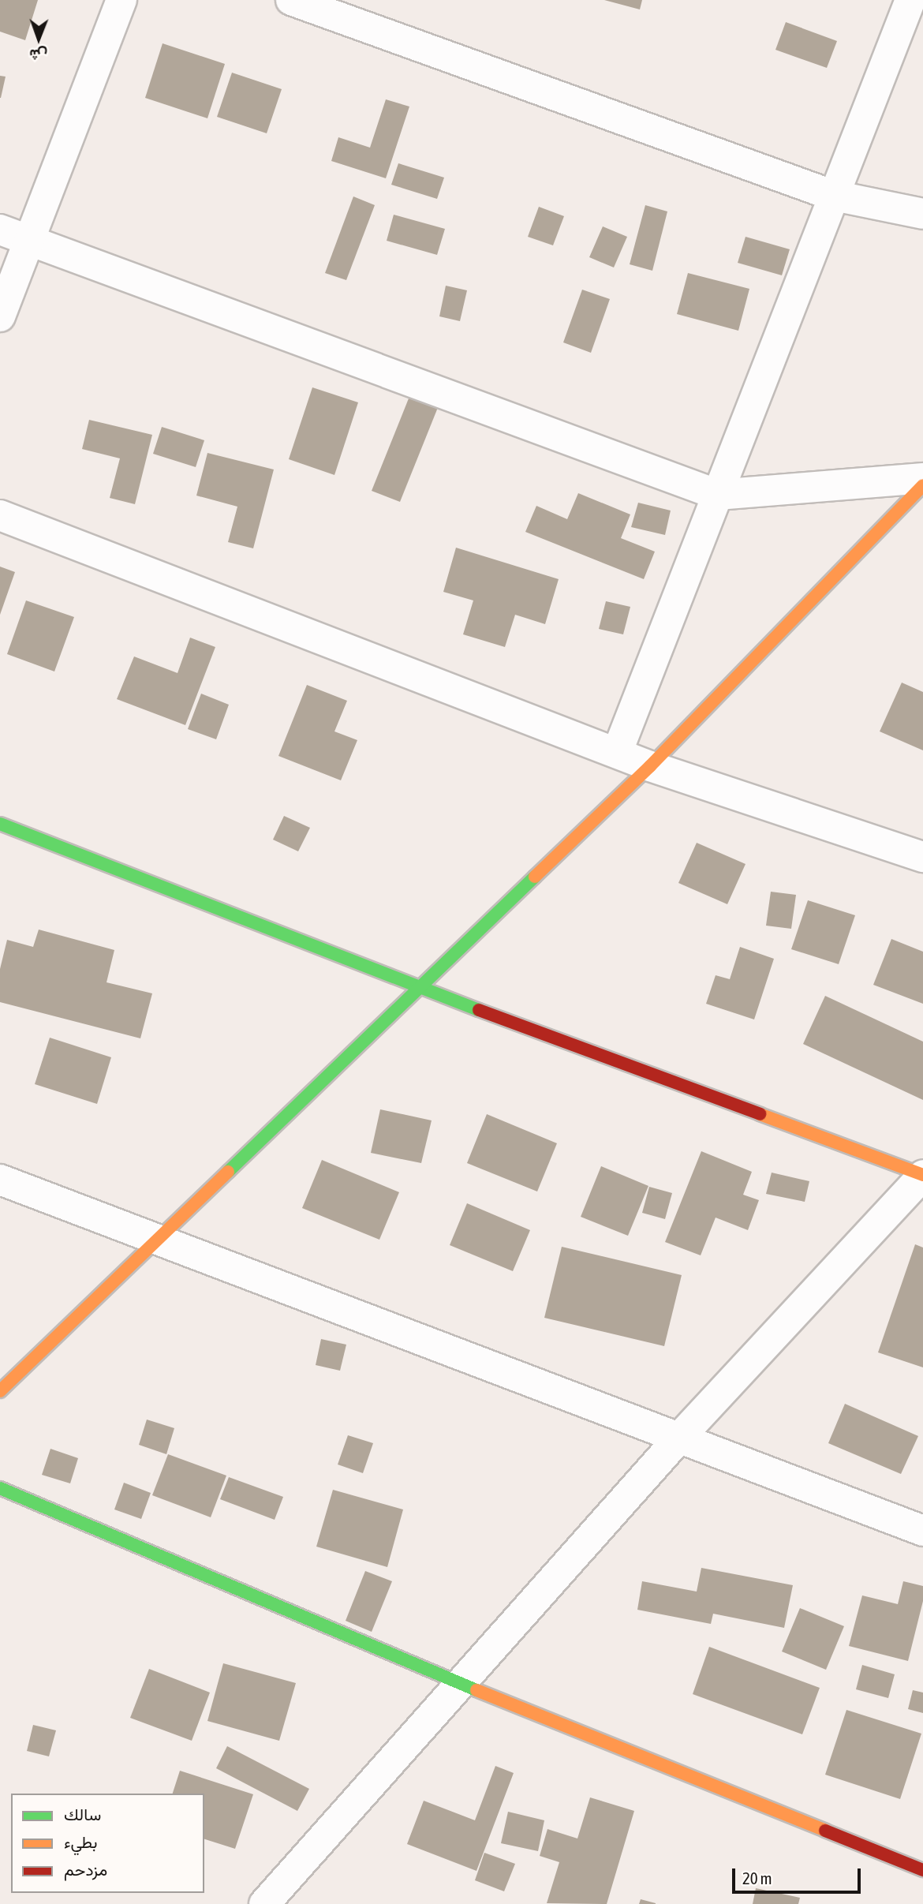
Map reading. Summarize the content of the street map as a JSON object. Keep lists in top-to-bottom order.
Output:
{
  "legend": ["سالك", "بطيء", "مزدحم"],
  "scale_bar": "20 m",
  "north": "bottom"
}
